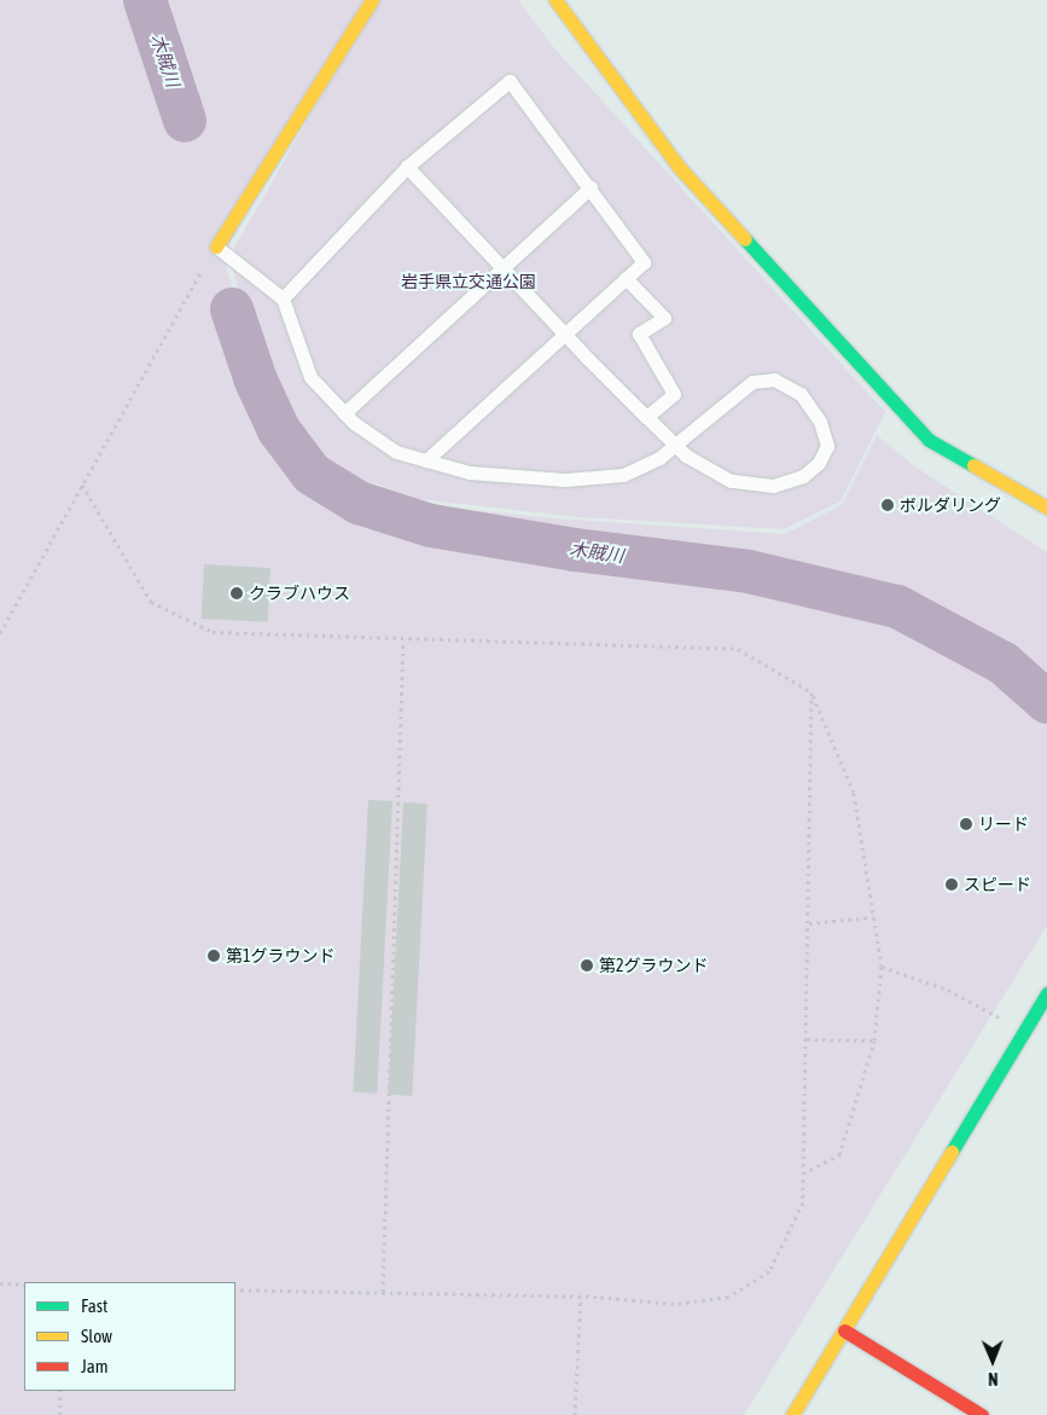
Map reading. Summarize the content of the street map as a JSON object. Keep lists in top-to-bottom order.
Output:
{
  "water": ["木賊川"],
  "parks": ["岩手県立交通公園"],
  "places": [
    "ボルダリング",
    "クラブハウス",
    "リード",
    "スピード",
    "第1グラウンド",
    "第2グラウンド"
  ],
  "legend": ["Fast", "Slow", "Jam"],
  "north": "bottom"
}
